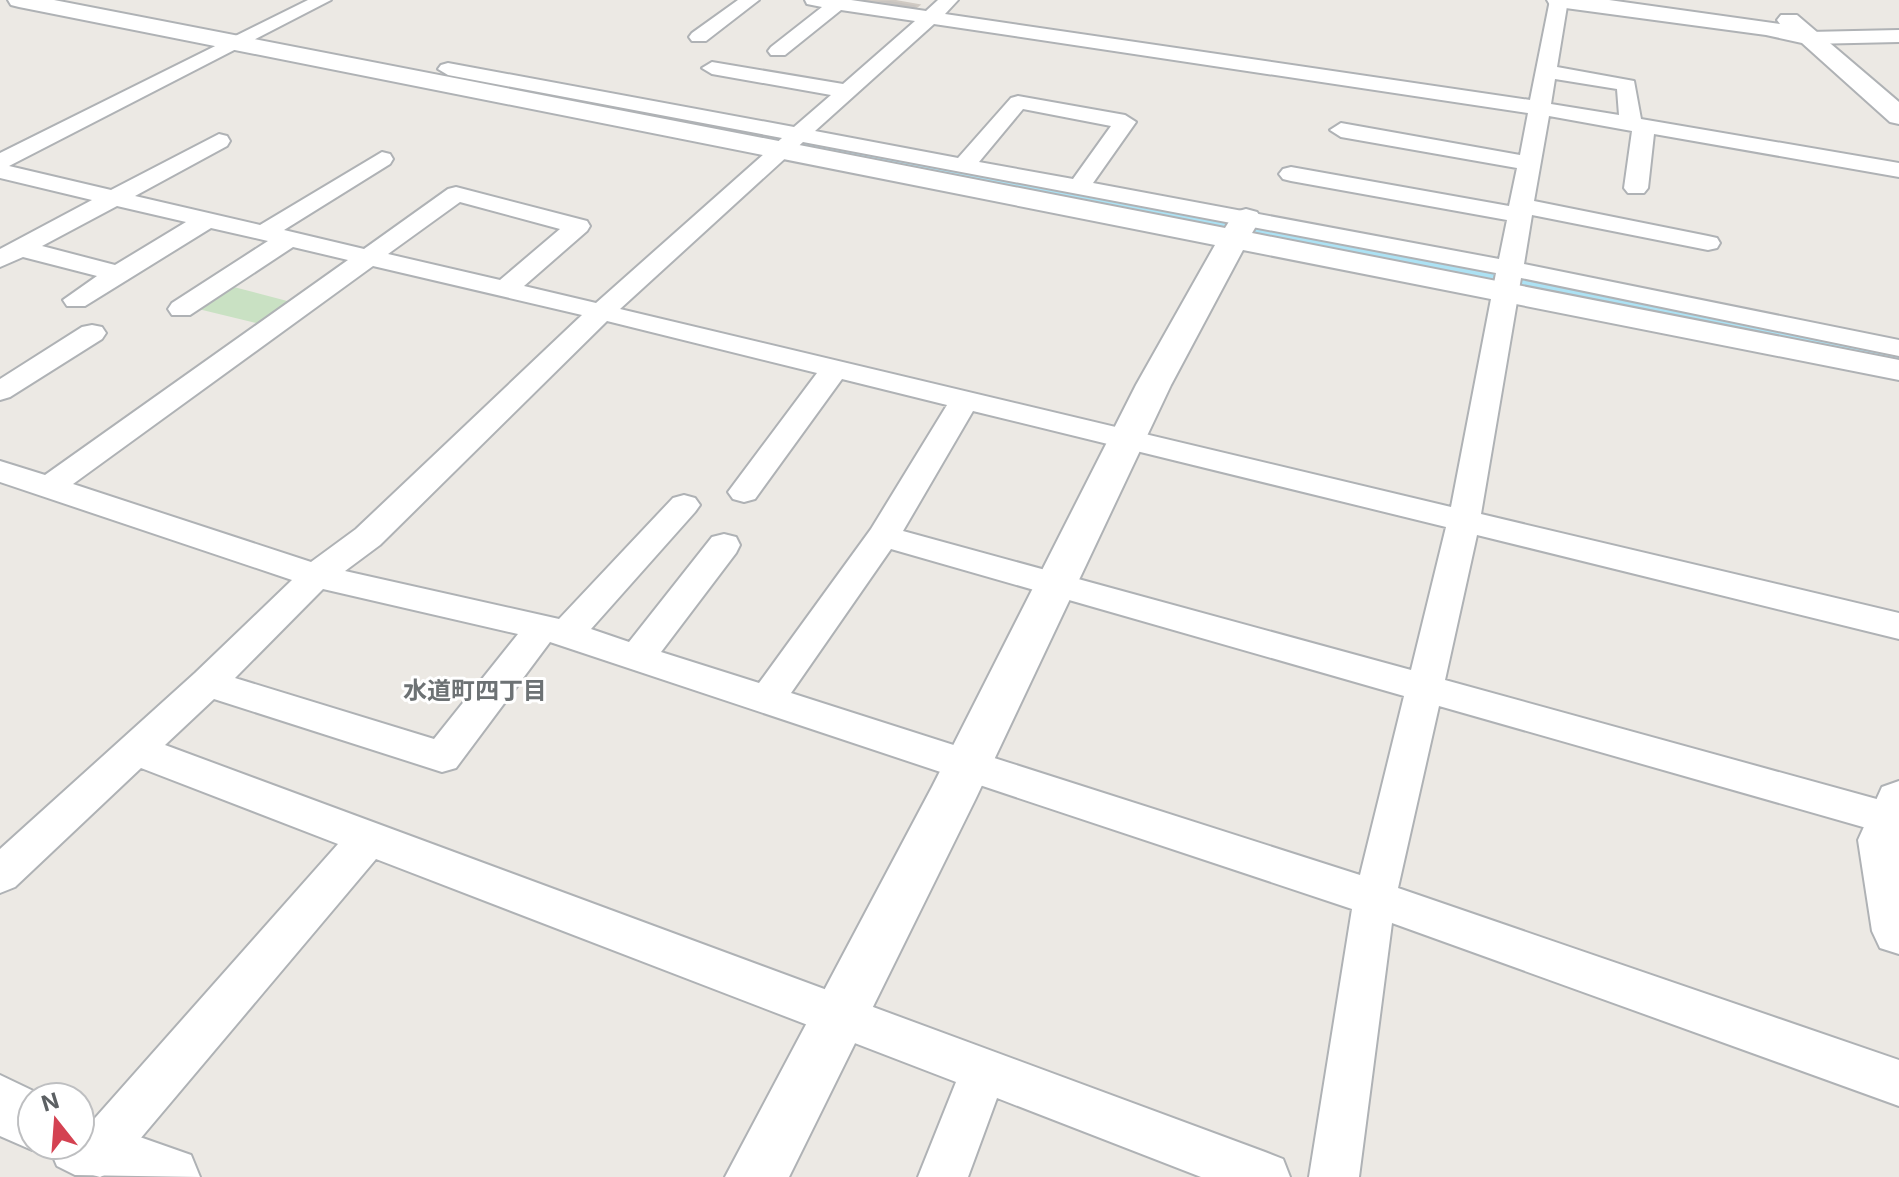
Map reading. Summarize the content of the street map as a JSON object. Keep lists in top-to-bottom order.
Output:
{
  "districts": ["水道町四丁目"],
  "north": "top"
}
